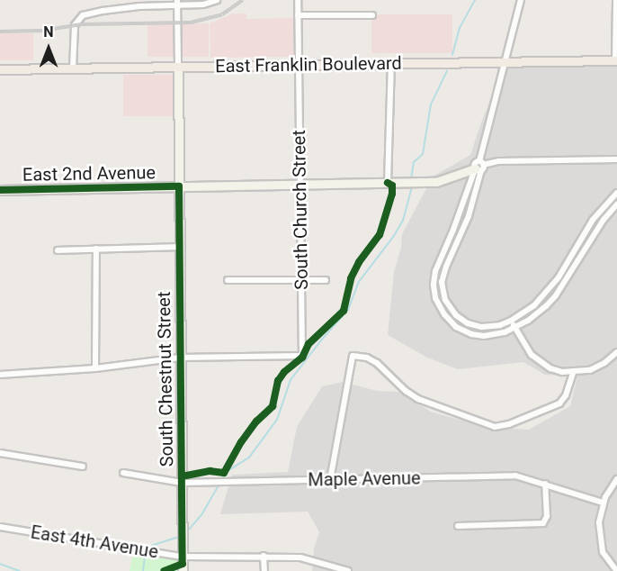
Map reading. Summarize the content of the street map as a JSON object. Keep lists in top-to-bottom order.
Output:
{
  "streets": {
    "main road": ["East Franklin Boulevard"],
    "street": [
      "East 2nd Avenue",
      "South Church Street",
      "South Chestnut Street",
      "Maple Avenue",
      "East 4th Avenue"
    ]
  },
  "crossings": [
    ["East Franklin Boulevard", "South Church Street"],
    ["East Franklin Boulevard", "South Chestnut Street"],
    ["East 2nd Avenue", "South Church Street"],
    ["East 2nd Avenue", "South Chestnut Street"],
    ["South Church Street", "South Chestnut Street"],
    ["South Chestnut Street", "Maple Avenue"],
    ["South Chestnut Street", "East 4th Avenue"]
  ],
  "north": "top"
}
